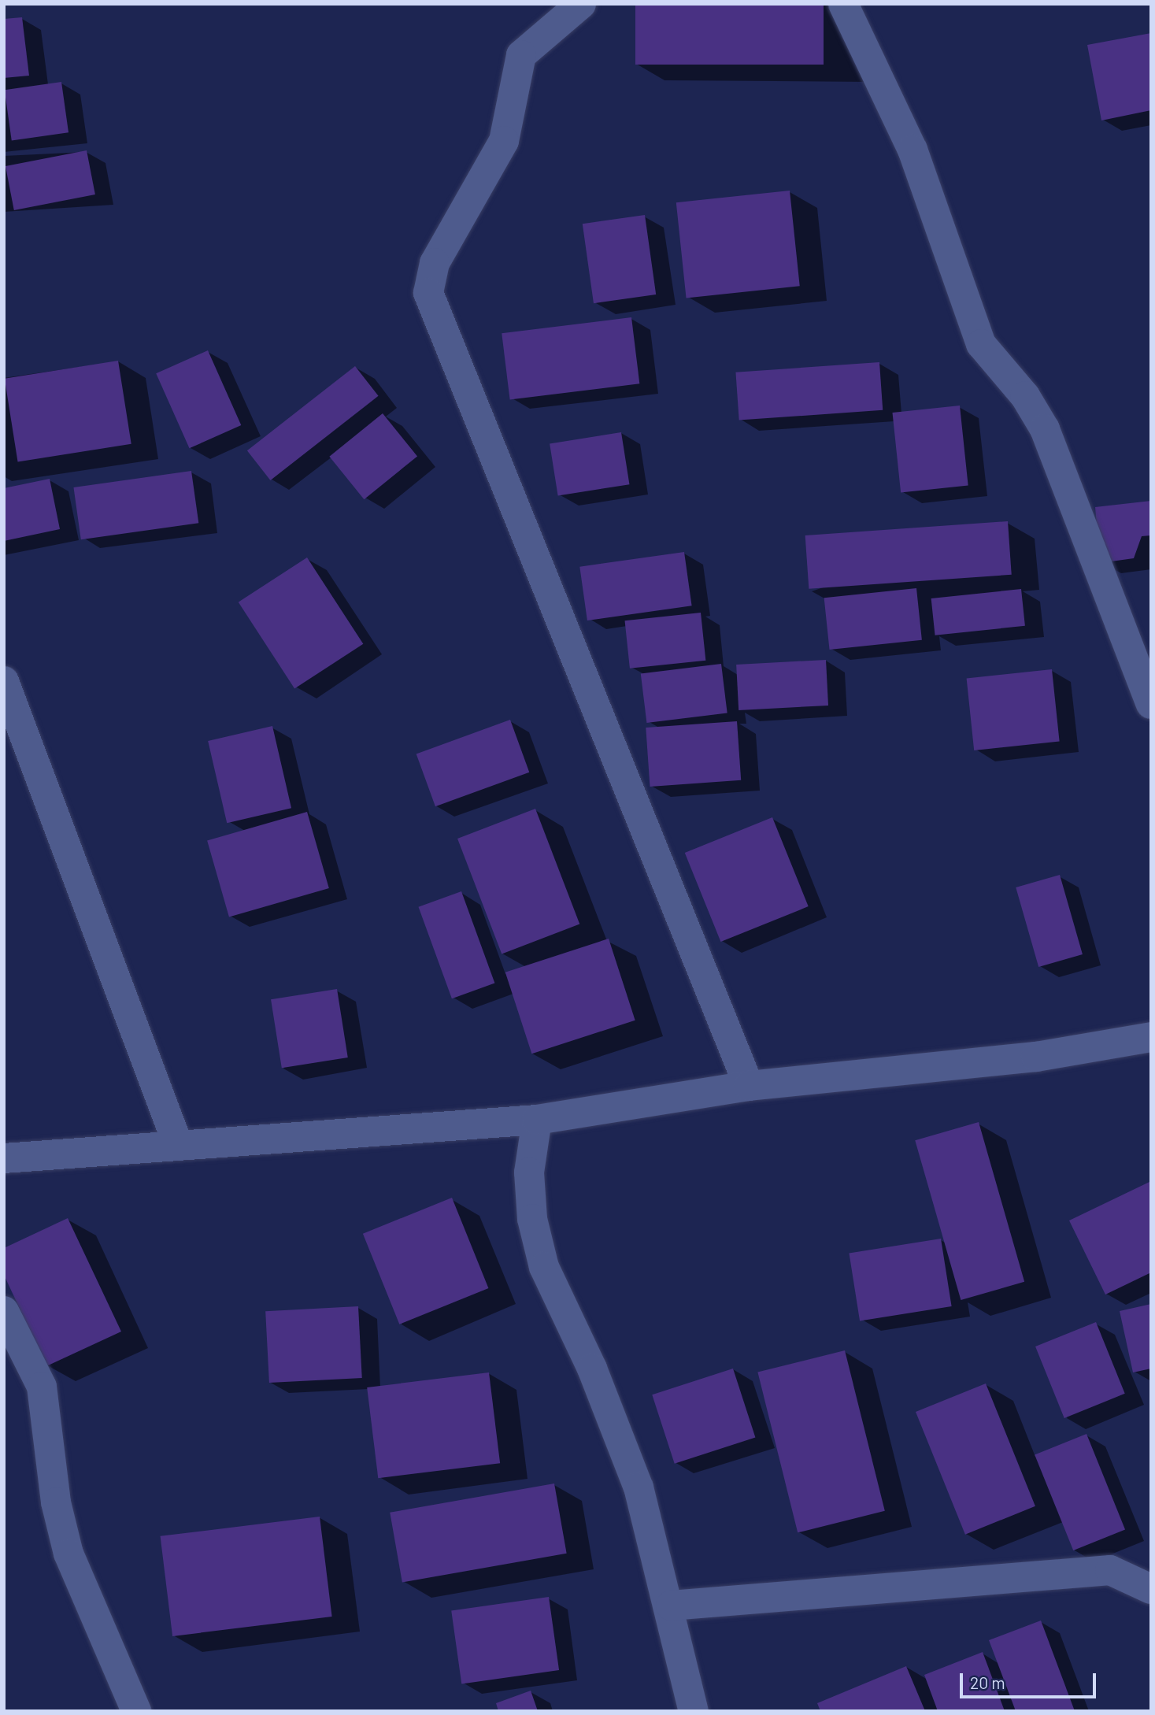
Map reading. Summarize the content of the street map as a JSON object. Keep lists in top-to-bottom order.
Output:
{
  "scale_bar": "20 m"
}
